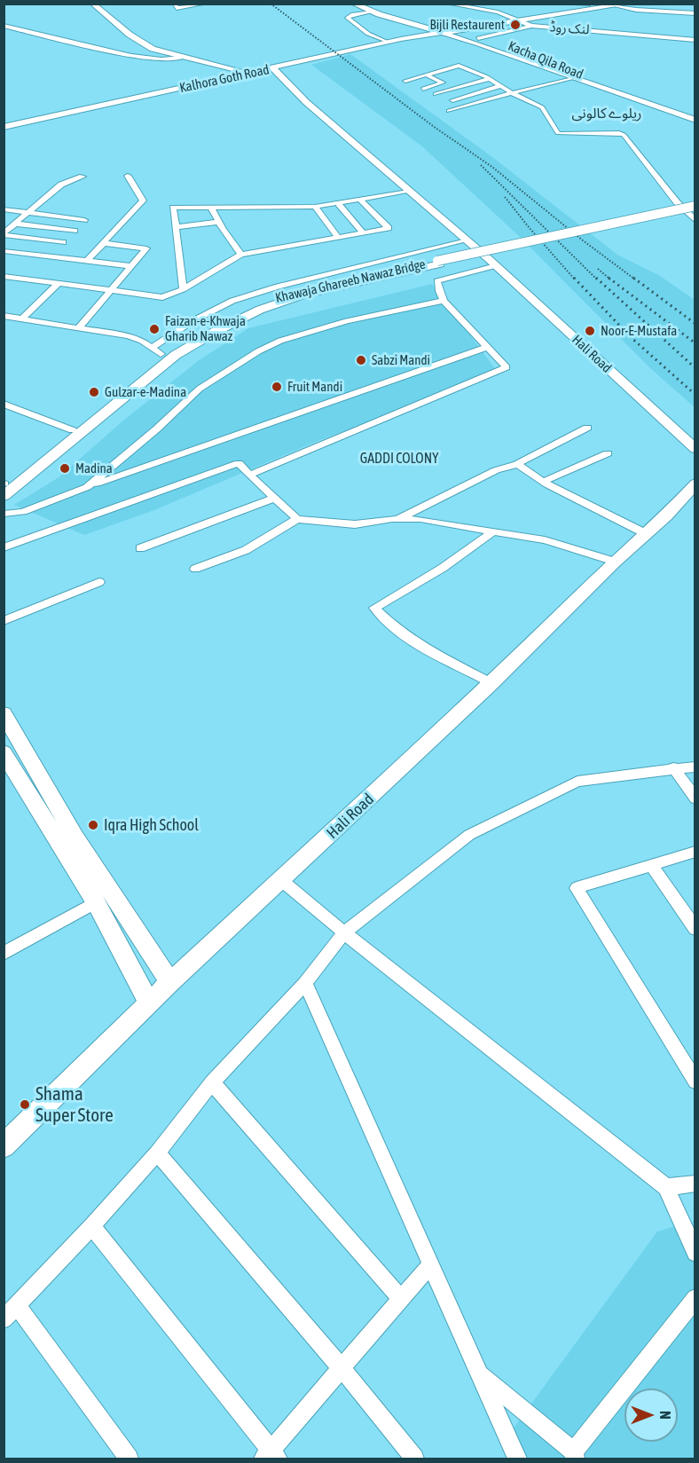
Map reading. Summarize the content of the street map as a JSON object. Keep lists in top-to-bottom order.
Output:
{
  "streets": {
    "street": [
      "لنک روڈ",
      "Kacha Qila Road",
      "Kalhora Goth Road",
      "Khawaja Ghareeb Nawaz Bridge",
      "Hali Road"
    ]
  },
  "crossings": [
    ["لنک روڈ", "Kalhora Goth Road"],
    ["Kacha Qila Road", "Kalhora Goth Road"],
    ["Kalhora Goth Road", "Hali Road"]
  ],
  "districts": ["ریلوے کالونی", "GADDI COLONY"],
  "places": [
    "Bijli Restaurent",
    "Faizan-e-Khwaja Gharib Nawaz",
    "Noor-E-Mustafa",
    "Sabzi Mandi",
    "Fruit Mandi",
    "Gulzar-e-Madina",
    "Madina",
    "Iqra High School",
    "Shama Super Store"
  ],
  "north": "right"
}
